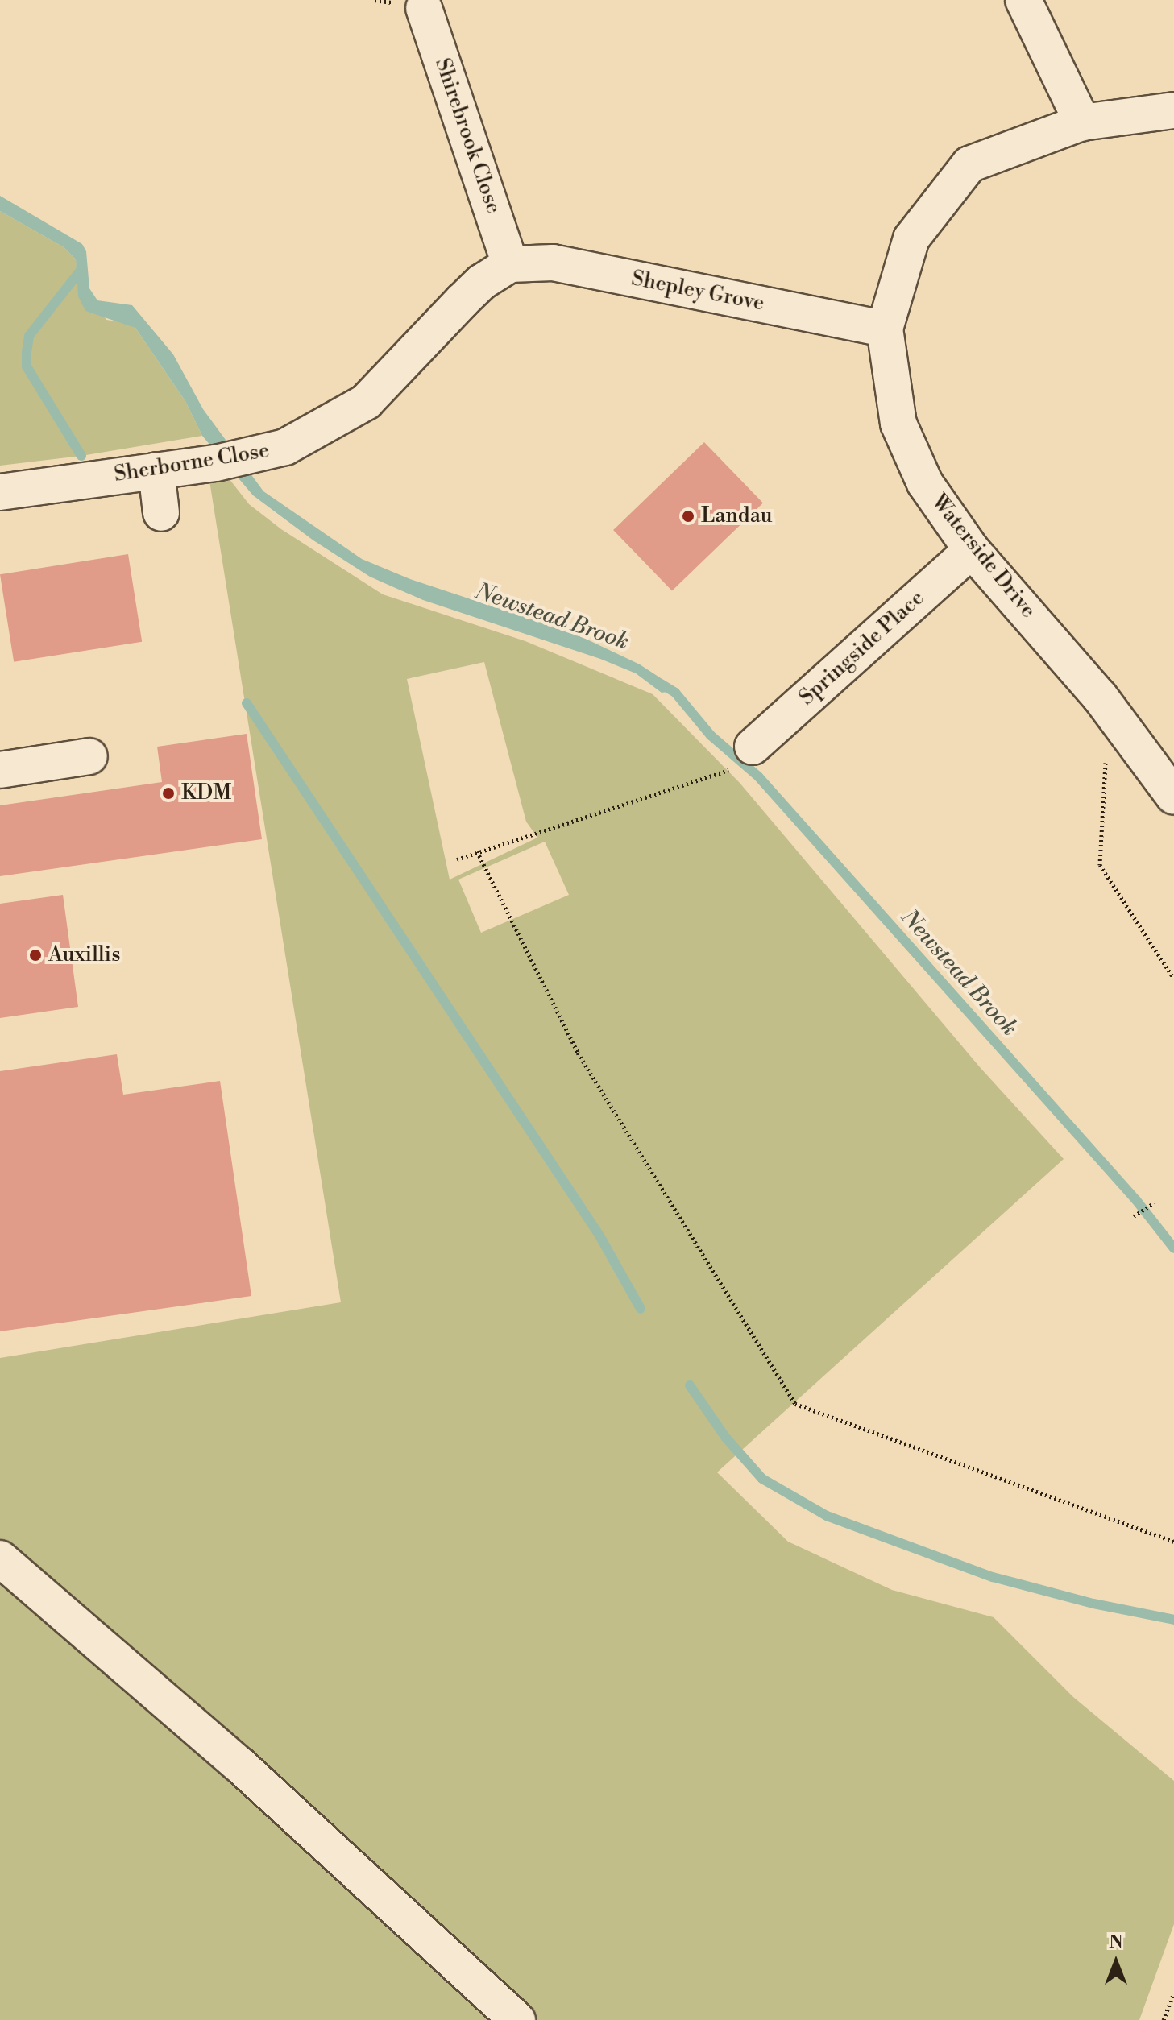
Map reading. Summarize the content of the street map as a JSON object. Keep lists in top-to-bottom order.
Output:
{
  "streets": {
    "street": [
      "Shirebrook Close",
      "Shepley Grove",
      "Sherborne Close",
      "Waterside Drive",
      "Springside Place"
    ]
  },
  "crossings": [
    ["Shirebrook Close", "Shepley Grove"],
    ["Shirebrook Close", "Sherborne Close"],
    ["Shepley Grove", "Sherborne Close"],
    ["Shepley Grove", "Waterside Drive"],
    ["Waterside Drive", "Springside Place"]
  ],
  "water": ["Newstead Brook"],
  "places": ["Landau", "KDM", "Auxillis"],
  "north": "top"
}
